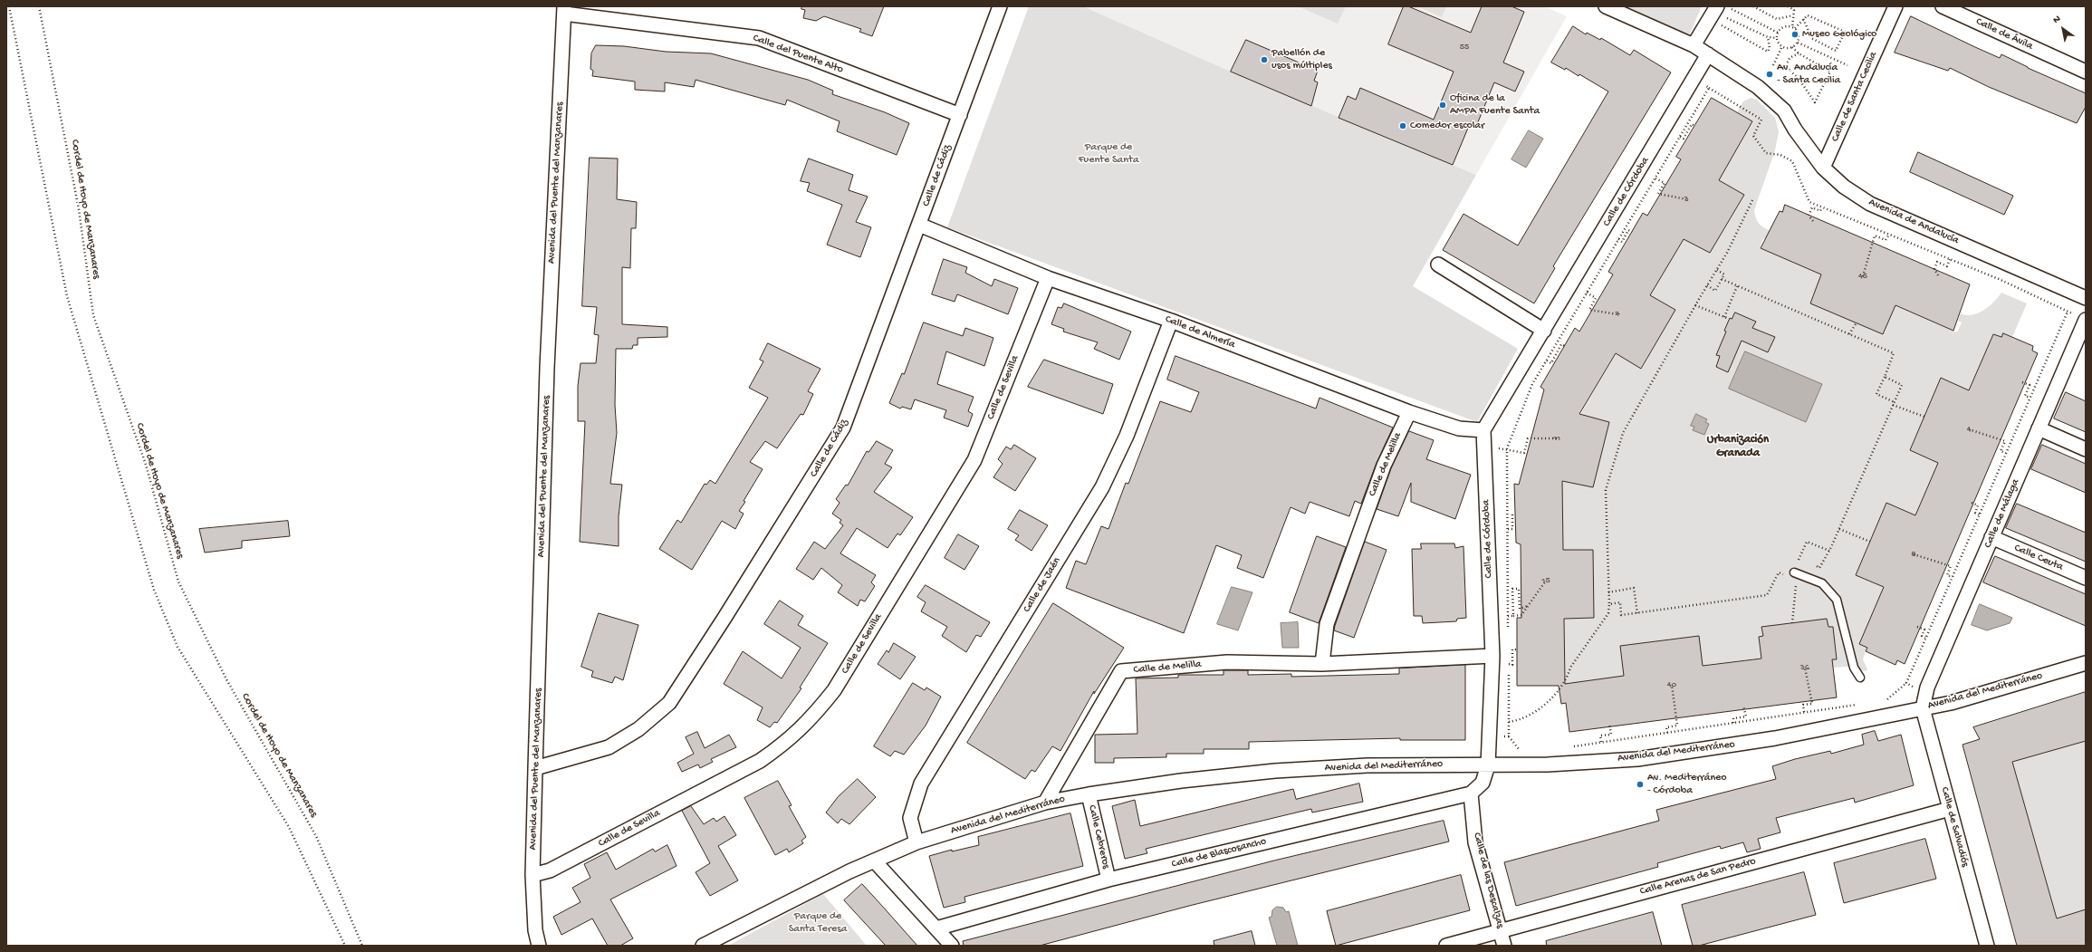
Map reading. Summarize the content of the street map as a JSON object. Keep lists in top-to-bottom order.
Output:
{
  "streets": {
    "street": [
      "Calle de Ávila",
      "Calle del Puente Alto",
      "Calle de Santa Cecilia",
      "Calle de Cádiz",
      "Avenida del Puente del Manzanares",
      "Calle de Córdoba",
      "Avenida de Andalucía",
      "Calle de Almería",
      "Calle de Sevilla",
      "Calle de Melilla",
      "Calle de Málaga",
      "Calle Ceuta",
      "Calle de Jaén",
      "Avenida del Mediterráneo",
      "Calle de Salvadiós",
      "Calle Cebreros",
      "Calle de Blascosancho",
      "Calle Arenas de San Pedro",
      "Calle de las Descalzas"
    ],
    "path": ["Cordel de Hoyo de Manzanares"]
  },
  "crossings": [
    ["Calle del Puente Alto", "Calle de Cádiz"],
    ["Calle del Puente Alto", "Avenida del Puente del Manzanares"],
    ["Calle de Santa Cecilia", "Avenida de Andalucía"],
    ["Calle de Cádiz", "Avenida del Puente del Manzanares"],
    ["Calle de Cádiz", "Calle de Almería"],
    ["Avenida del Puente del Manzanares", "Calle de Sevilla"],
    ["Calle de Córdoba", "Avenida de Andalucía"],
    ["Calle de Córdoba", "Calle de Almería"],
    ["Calle de Córdoba", "Calle de Melilla"],
    ["Calle de Córdoba", "Avenida del Mediterráneo"],
    ["Calle de Almería", "Calle de Sevilla"],
    ["Calle de Almería", "Calle de Melilla"],
    ["Calle de Almería", "Calle de Jaén"],
    ["Calle de Melilla", "Avenida del Mediterráneo"],
    ["Calle de Málaga", "Calle Ceuta"],
    ["Calle de Málaga", "Avenida del Mediterráneo"],
    ["Calle de Málaga", "Calle de Salvadiós"],
    ["Calle de Jaén", "Avenida del Mediterráneo"],
    ["Avenida del Mediterráneo", "Calle de Salvadiós"],
    ["Avenida del Mediterráneo", "Calle Cebreros"],
    ["Calle de Salvadiós", "Calle Arenas de San Pedro"],
    ["Calle Cebreros", "Calle de Blascosancho"],
    ["Calle de Blascosancho", "Calle de las Descalzas"],
    ["Calle Arenas de San Pedro", "Calle de las Descalzas"]
  ],
  "districts": ["Urbanización Granada"],
  "parks": ["Parque de Fuente Santa", "Parque de Santa Teresa"],
  "places": [
    "Museo Geológico",
    "Pabellón de usos múltiples",
    "Av. Andalucía - Santa Cecilia",
    "Oficina de la AMPA Fuente Santa",
    "Comedor escolar",
    "Av. Mediterráneo - Córdoba"
  ],
  "house_numbers": [
    "55",
    "3",
    "45",
    "7",
    "4",
    "11",
    "8",
    "15",
    "36",
    "40"
  ],
  "north": "top left"
}
